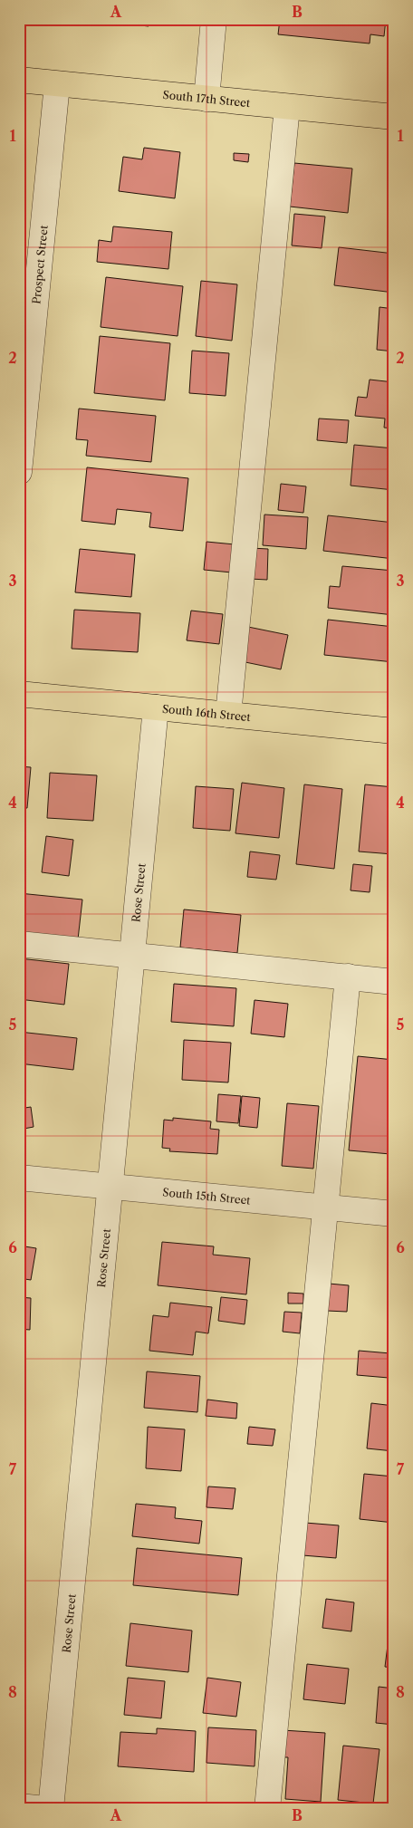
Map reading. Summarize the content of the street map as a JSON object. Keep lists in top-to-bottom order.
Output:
{
  "streets": {
    "main road": ["South 17th Street", "South 16th Street"],
    "street": ["Prospect Street", "Rose Street", "South 15th Street"]
  },
  "crossings": [
    ["South 17th Street", "Prospect Street"],
    ["South 16th Street", "Rose Street"],
    ["Rose Street", "South 15th Street"]
  ],
  "grid": {
    "columns": ["A", "B"],
    "rows": [
      "1",
      "2",
      "3",
      "4",
      "5",
      "6",
      "7",
      "8"
    ]
  }
}
